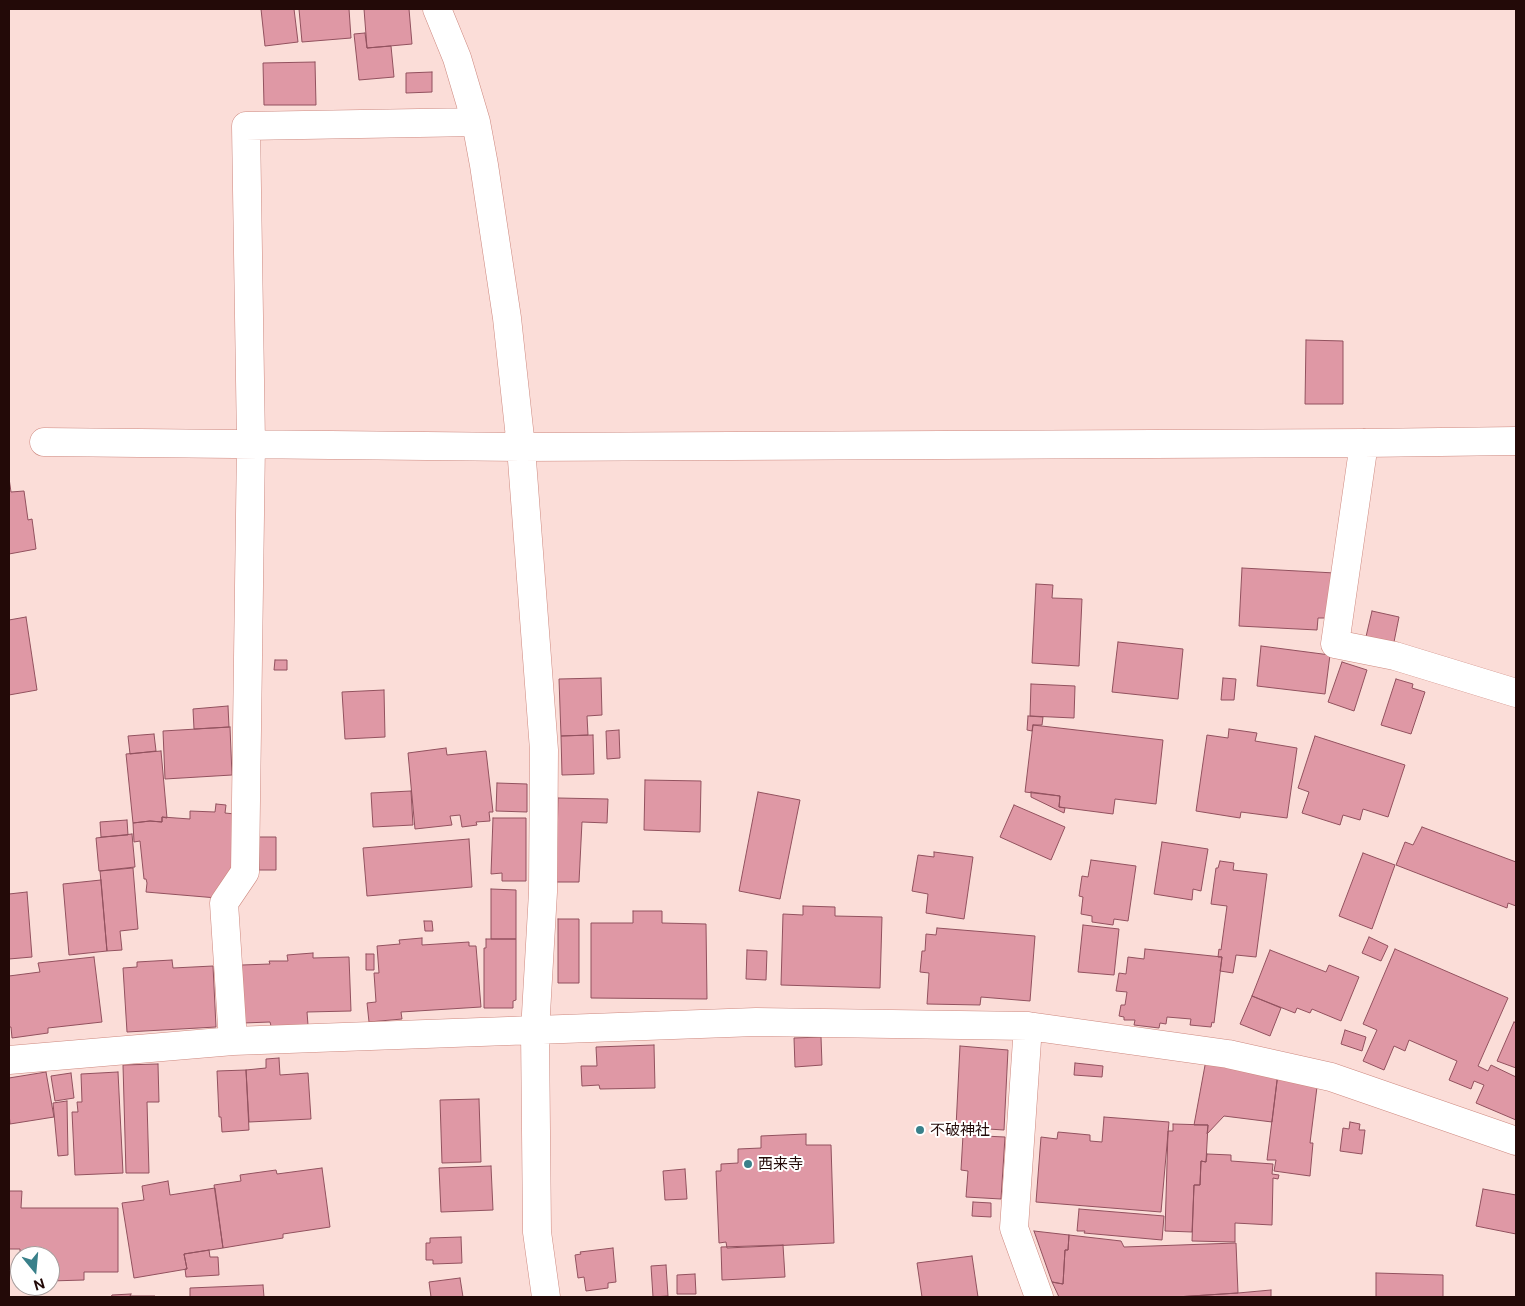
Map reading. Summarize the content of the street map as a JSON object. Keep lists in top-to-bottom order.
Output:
{
  "places": ["不破神社", "西来寺"],
  "north": "bottom"
}
